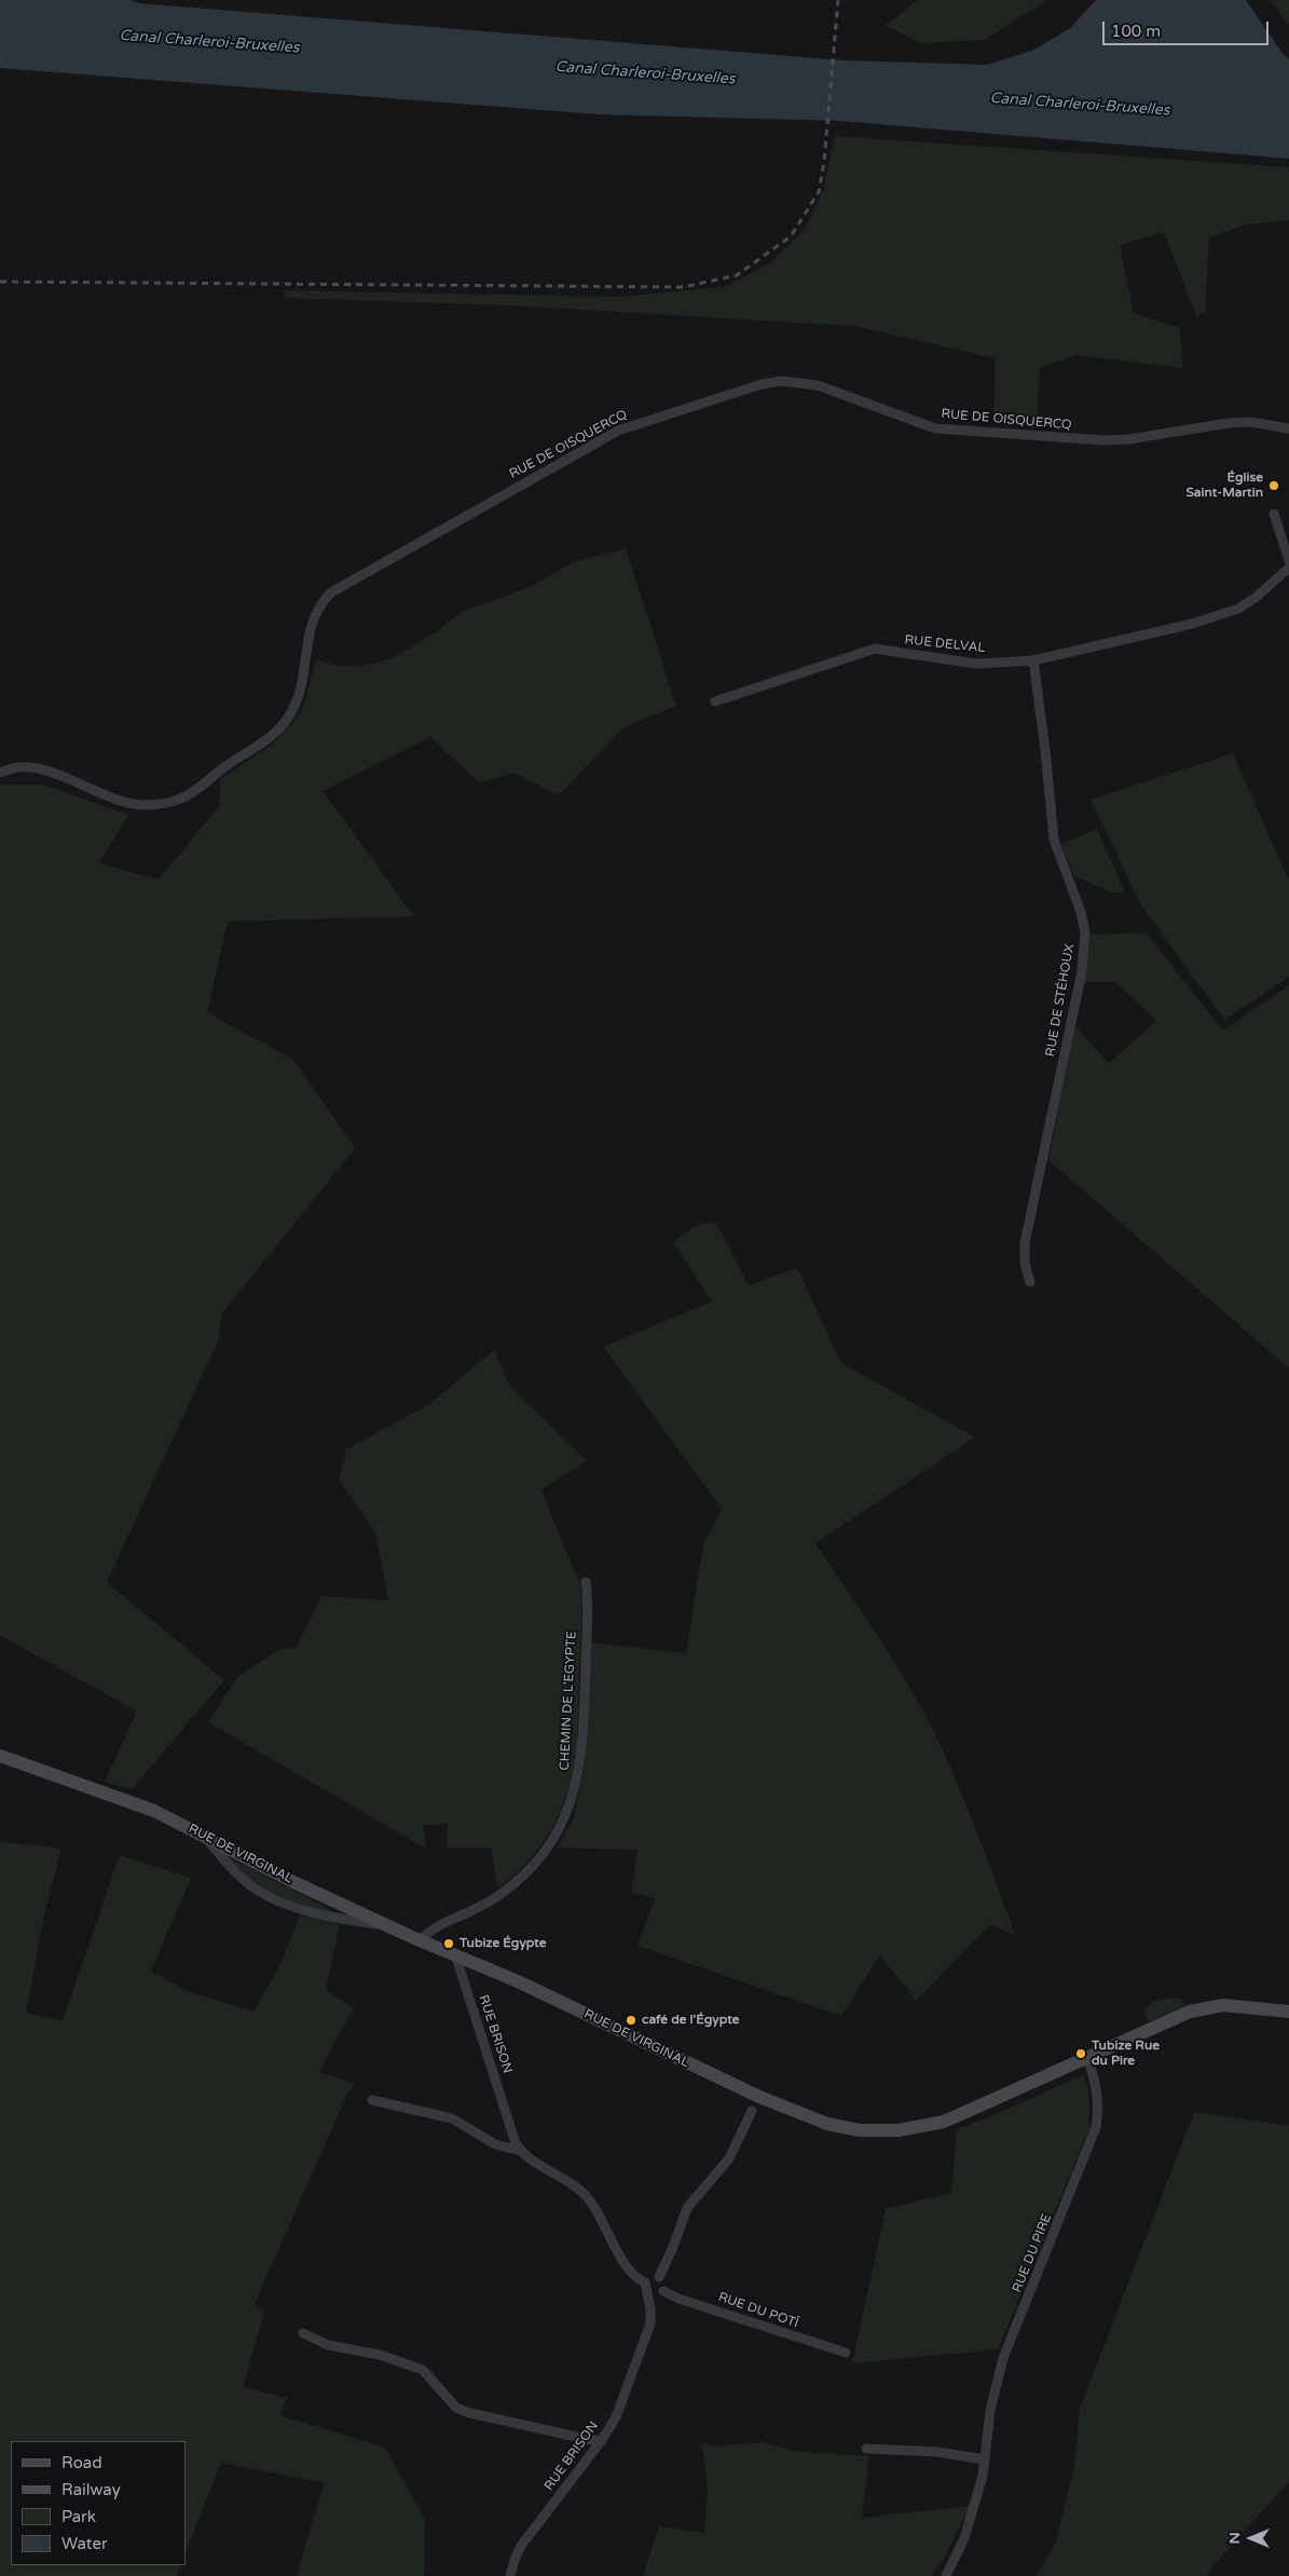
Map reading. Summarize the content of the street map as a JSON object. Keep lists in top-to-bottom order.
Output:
{
  "streets": {
    "street": [
      "RUE DE OISQUERCQ",
      "RUE DELVAL",
      "RUE DE STÉHOUX",
      "CHEMIN DE L'EGYPTE",
      "RUE DE VIRGINAL",
      "RUE BRISON",
      "RUE DU PIRE",
      "RUE DU POTÎ"
    ]
  },
  "crossings": [
    ["RUE DELVAL", "RUE DE STÉHOUX"],
    ["CHEMIN DE L'EGYPTE", "RUE DE VIRGINAL"],
    ["RUE DE VIRGINAL", "RUE BRISON"],
    ["RUE DE VIRGINAL", "RUE DU PIRE"],
    ["RUE BRISON", "RUE DU POTÎ"]
  ],
  "water": ["Canal Charleroi-Bruxelles"],
  "places": [
    "Église Saint-Martin",
    "Tubize Égypte",
    "café de l'Égypte",
    "Tubize Rue du Pire"
  ],
  "legend": [
    "Road",
    "Railway",
    "Park",
    "Water"
  ],
  "scale_bar": "100 m",
  "north": "left"
}
